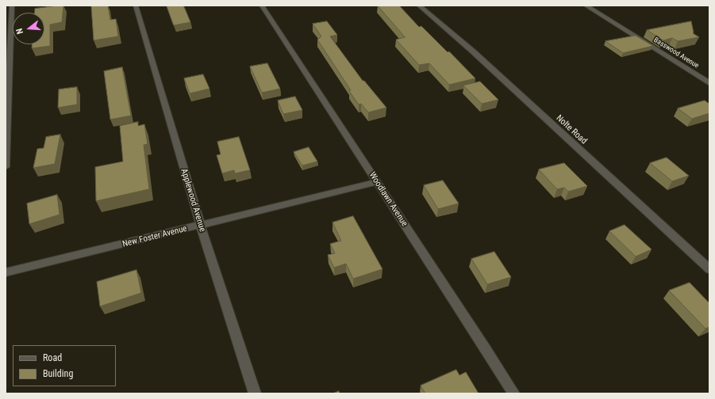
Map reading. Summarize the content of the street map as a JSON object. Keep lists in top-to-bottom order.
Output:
{
  "streets": {
    "street": [
      "Basswood Avenue",
      "Nolte Road",
      "Woodlawn Avenue",
      "Applewood Avenue",
      "New Foster Avenue"
    ]
  },
  "crossings": [
    ["Woodlawn Avenue", "New Foster Avenue"],
    ["Applewood Avenue", "New Foster Avenue"]
  ],
  "legend": ["Road", "Building"],
  "north": "left"
}
